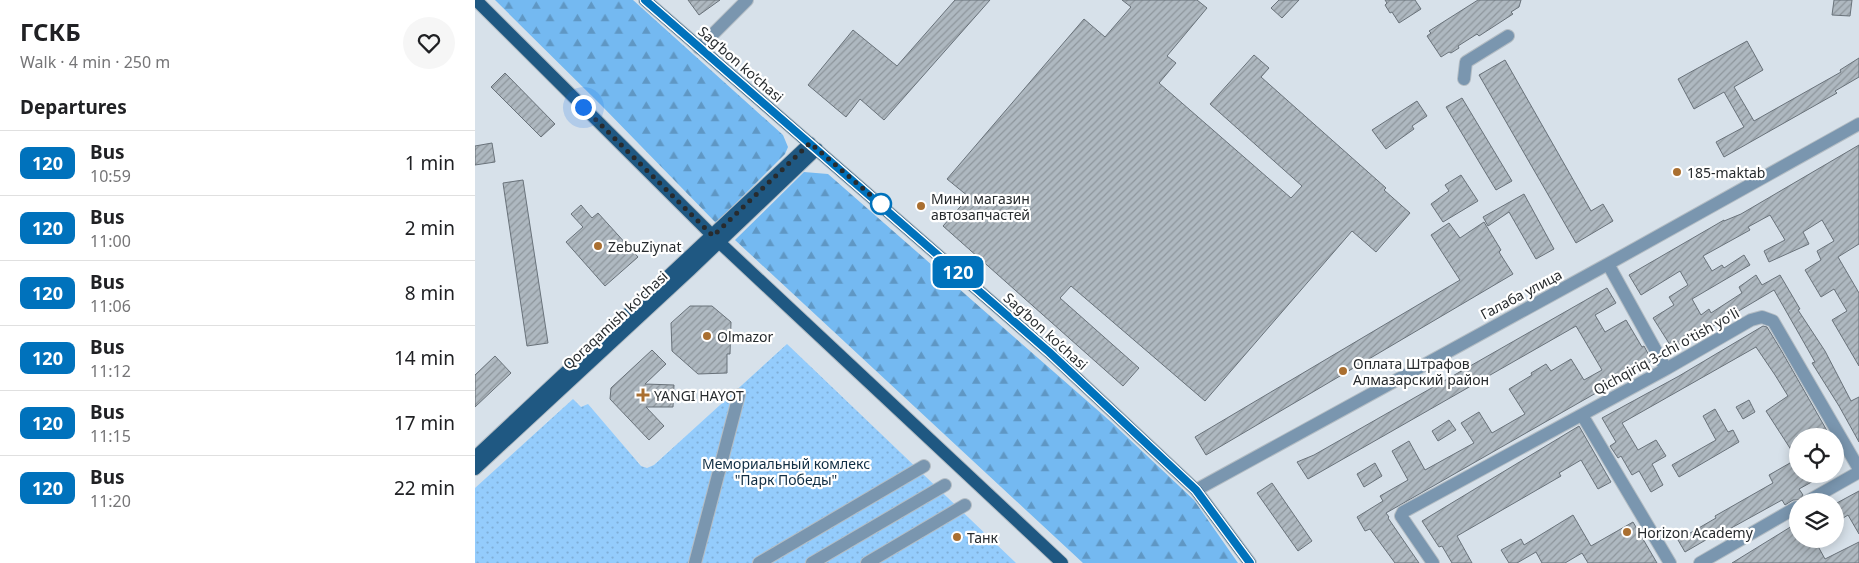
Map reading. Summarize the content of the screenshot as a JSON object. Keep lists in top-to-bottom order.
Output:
{
  "streets": {
    "main road": ["Sag’bon ko’chasi", "Qoraqamish ko'chasi"],
    "street": ["Галаба улица", "Qichqiriq 3-chi o'tish yo'li"]
  },
  "crossings": [
    ["Sag’bon ko’chasi", "Галаба улица"],
    ["Sag’bon ko’chasi", "Qoraqamish ko'chasi"]
  ],
  "parks": ["Мемориальный комлекс \"Парк Победы\""],
  "places": {
    "other": [
      "185-maktab",
      "Мини магазин автозапчастей",
      "ZebuZiynat",
      "Olmazor",
      "Оплата Штрафов Aлмазарский район",
      "Horizon Academy",
      "Танк"
    ],
    "health": ["YANGI HAYOT"]
  },
  "lines": ["bus line 120"],
  "page": {
    "heading": [
      ["ГСКБ", "Walk · 4 min · 250 m"],
      "Departures"
    ],
    "on_map": "120",
    "list": [
      {
        "mark": "120",
        "name": "Bus",
        "note": "10:59",
        "value": "1 min"
      },
      {
        "mark": "120",
        "name": "Bus",
        "note": "11:00",
        "value": "2 min"
      },
      {
        "mark": "120",
        "name": "Bus",
        "note": "11:06",
        "value": "8 min"
      },
      {
        "mark": "120",
        "name": "Bus",
        "note": "11:12",
        "value": "14 min"
      },
      {
        "mark": "120",
        "name": "Bus",
        "note": "11:15",
        "value": "17 min"
      },
      {
        "mark": "120",
        "name": "Bus",
        "note": "11:20",
        "value": "22 min"
      }
    ]
  }
}
